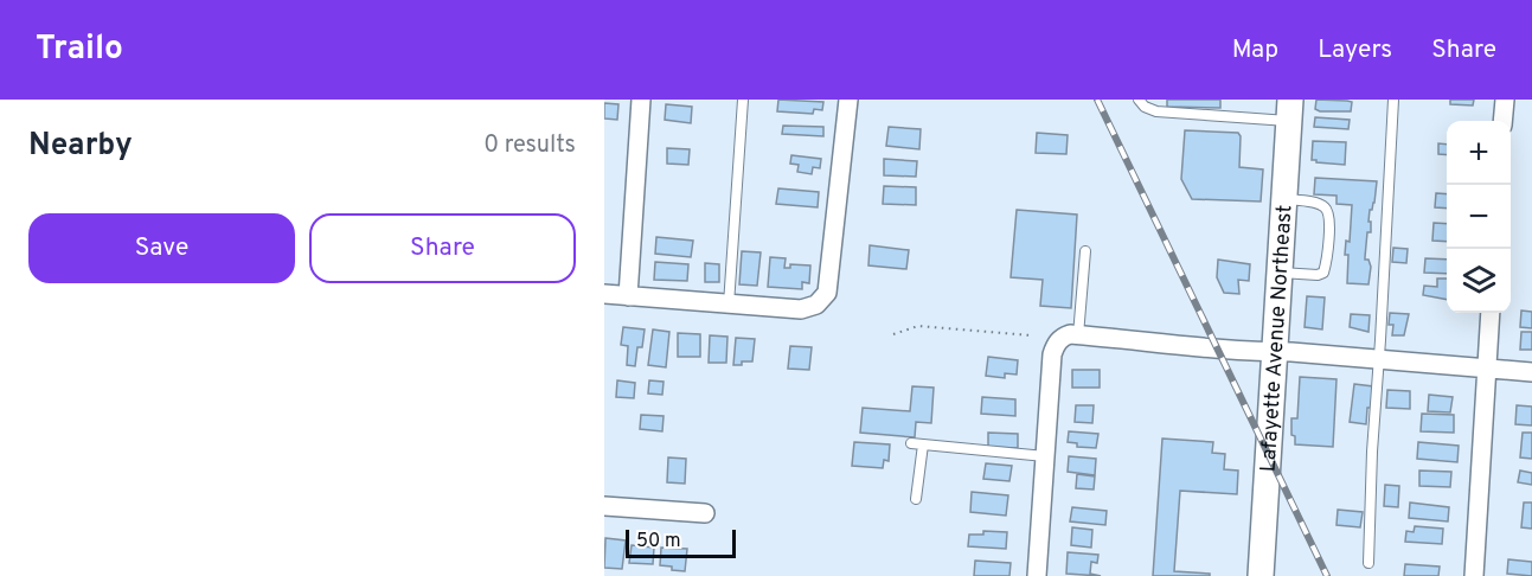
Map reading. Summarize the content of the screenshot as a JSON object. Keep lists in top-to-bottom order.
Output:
{
  "streets": {
    "street": ["Lafayette Avenue Northeast"]
  },
  "scale_bar": "50 m",
  "page": {
    "header": "Trailo",
    "nav": ["Map", "Layers", "Share"],
    "heading": ["Nearby", "0 results"],
    "map_buttons": ["+", "−"],
    "buttons": ["Save", "Share"],
    "scale": "50 m"
  }
}
